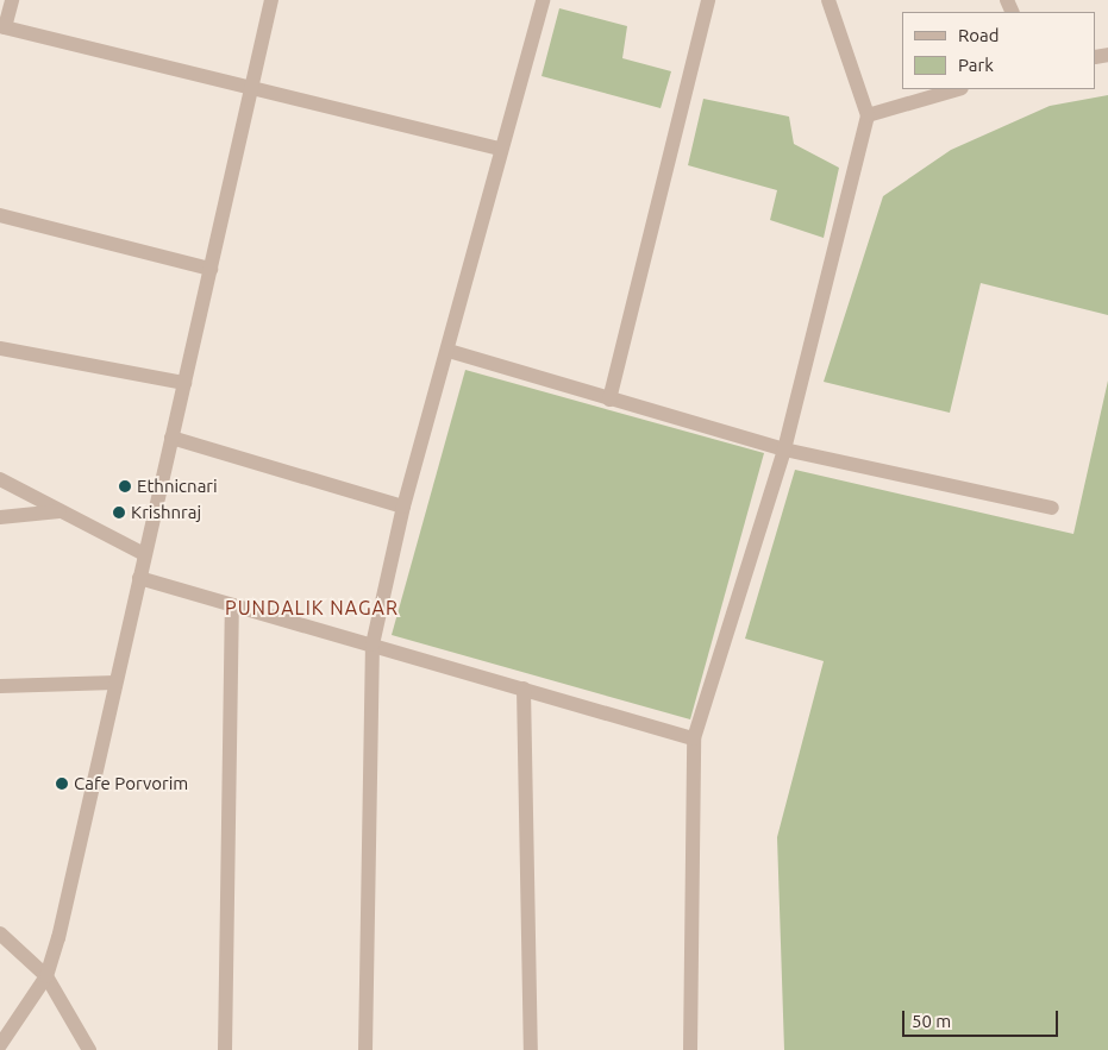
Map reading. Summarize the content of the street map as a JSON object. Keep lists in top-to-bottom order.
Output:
{
  "districts": ["PUNDALIK NAGAR"],
  "places": ["Ethnicnari", "Krishnraj", "Cafe Porvorim"],
  "legend": ["Road", "Park"],
  "scale_bar": "50 m"
}
